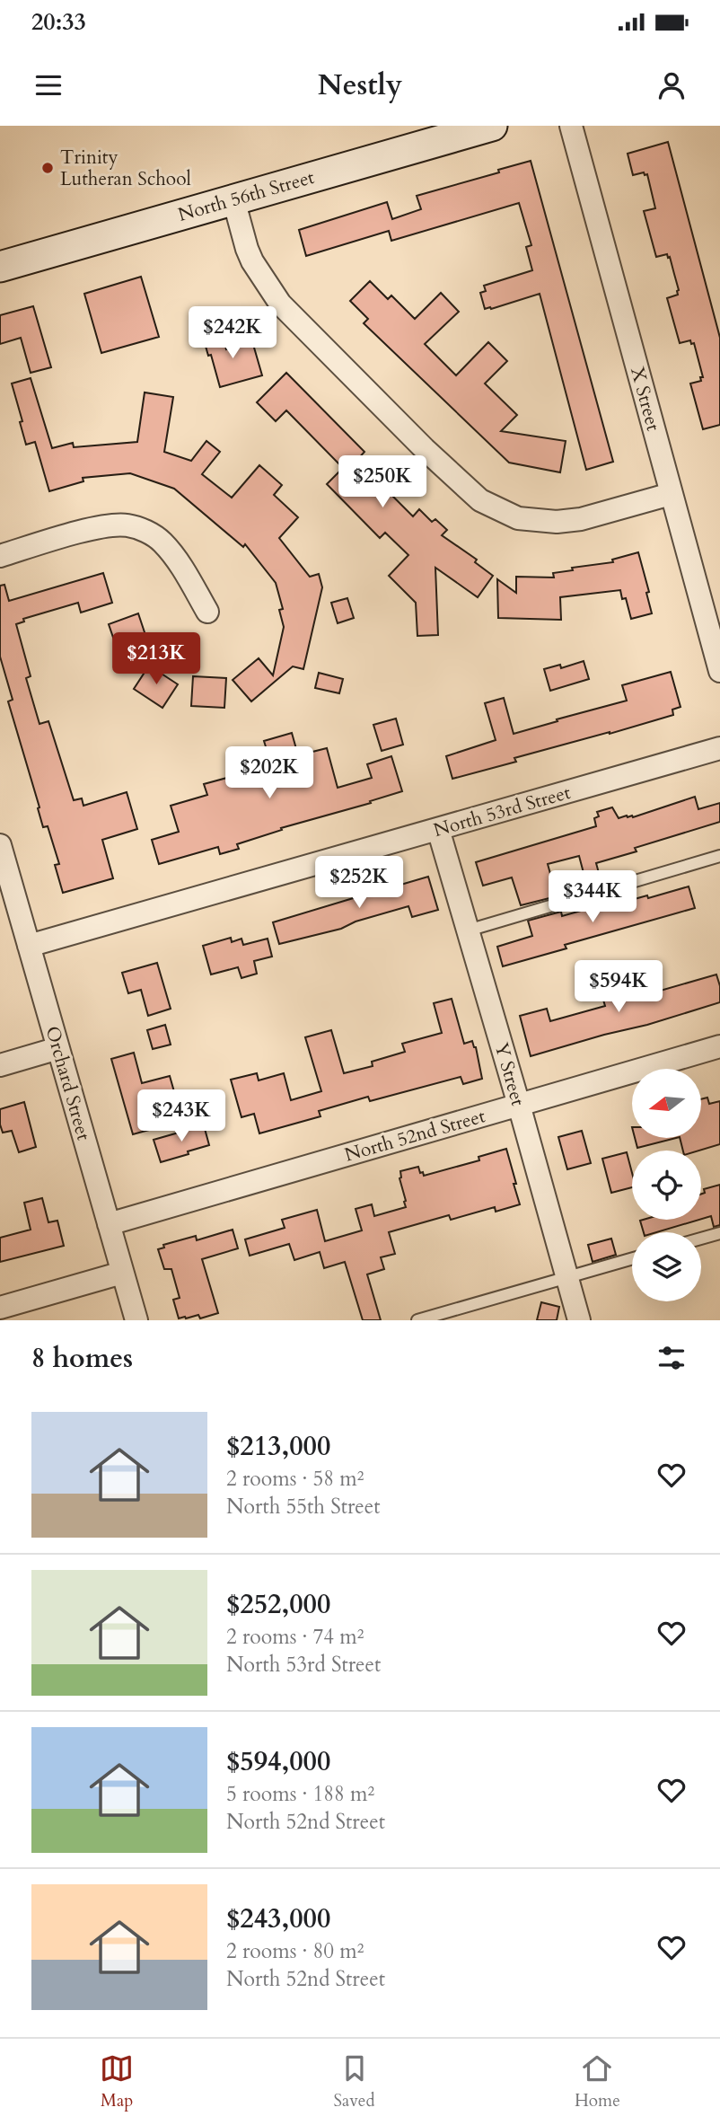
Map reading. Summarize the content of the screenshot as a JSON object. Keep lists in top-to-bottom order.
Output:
{
  "streets": {
    "main road": ["North 56th Street"],
    "street": [
      "X Street",
      "North 53rd Street",
      "Y Street",
      "Orchard Street",
      "North 52nd Street"
    ]
  },
  "crossings": [
    ["North 53rd Street", "Y Street"],
    ["North 53rd Street", "Orchard Street"],
    ["Y Street", "North 52nd Street"],
    ["Orchard Street", "North 52nd Street"]
  ],
  "places": ["Trinity Lutheran School"],
  "north": "left",
  "page": {
    "status": "20:33",
    "header": "Nestly",
    "price": [
      "$242K",
      "$250K",
      "$213K",
      "$202K",
      "$252K",
      "$344K",
      "$594K",
      "$243K"
    ],
    "heading": "8 homes",
    "list": [
      {
        "name": "$213,000",
        "note": "2 rooms · 58 m² · North 55th Street"
      },
      {
        "name": "$252,000",
        "note": "2 rooms · 74 m² · North 53rd Street"
      },
      {
        "name": "$594,000",
        "note": "5 rooms · 188 m² · North 52nd Street"
      },
      {
        "name": "$243,000",
        "note": "2 rooms · 80 m² · North 52nd Street"
      }
    ],
    "tabs": ["Map", "Saved", "Home"]
  }
}
